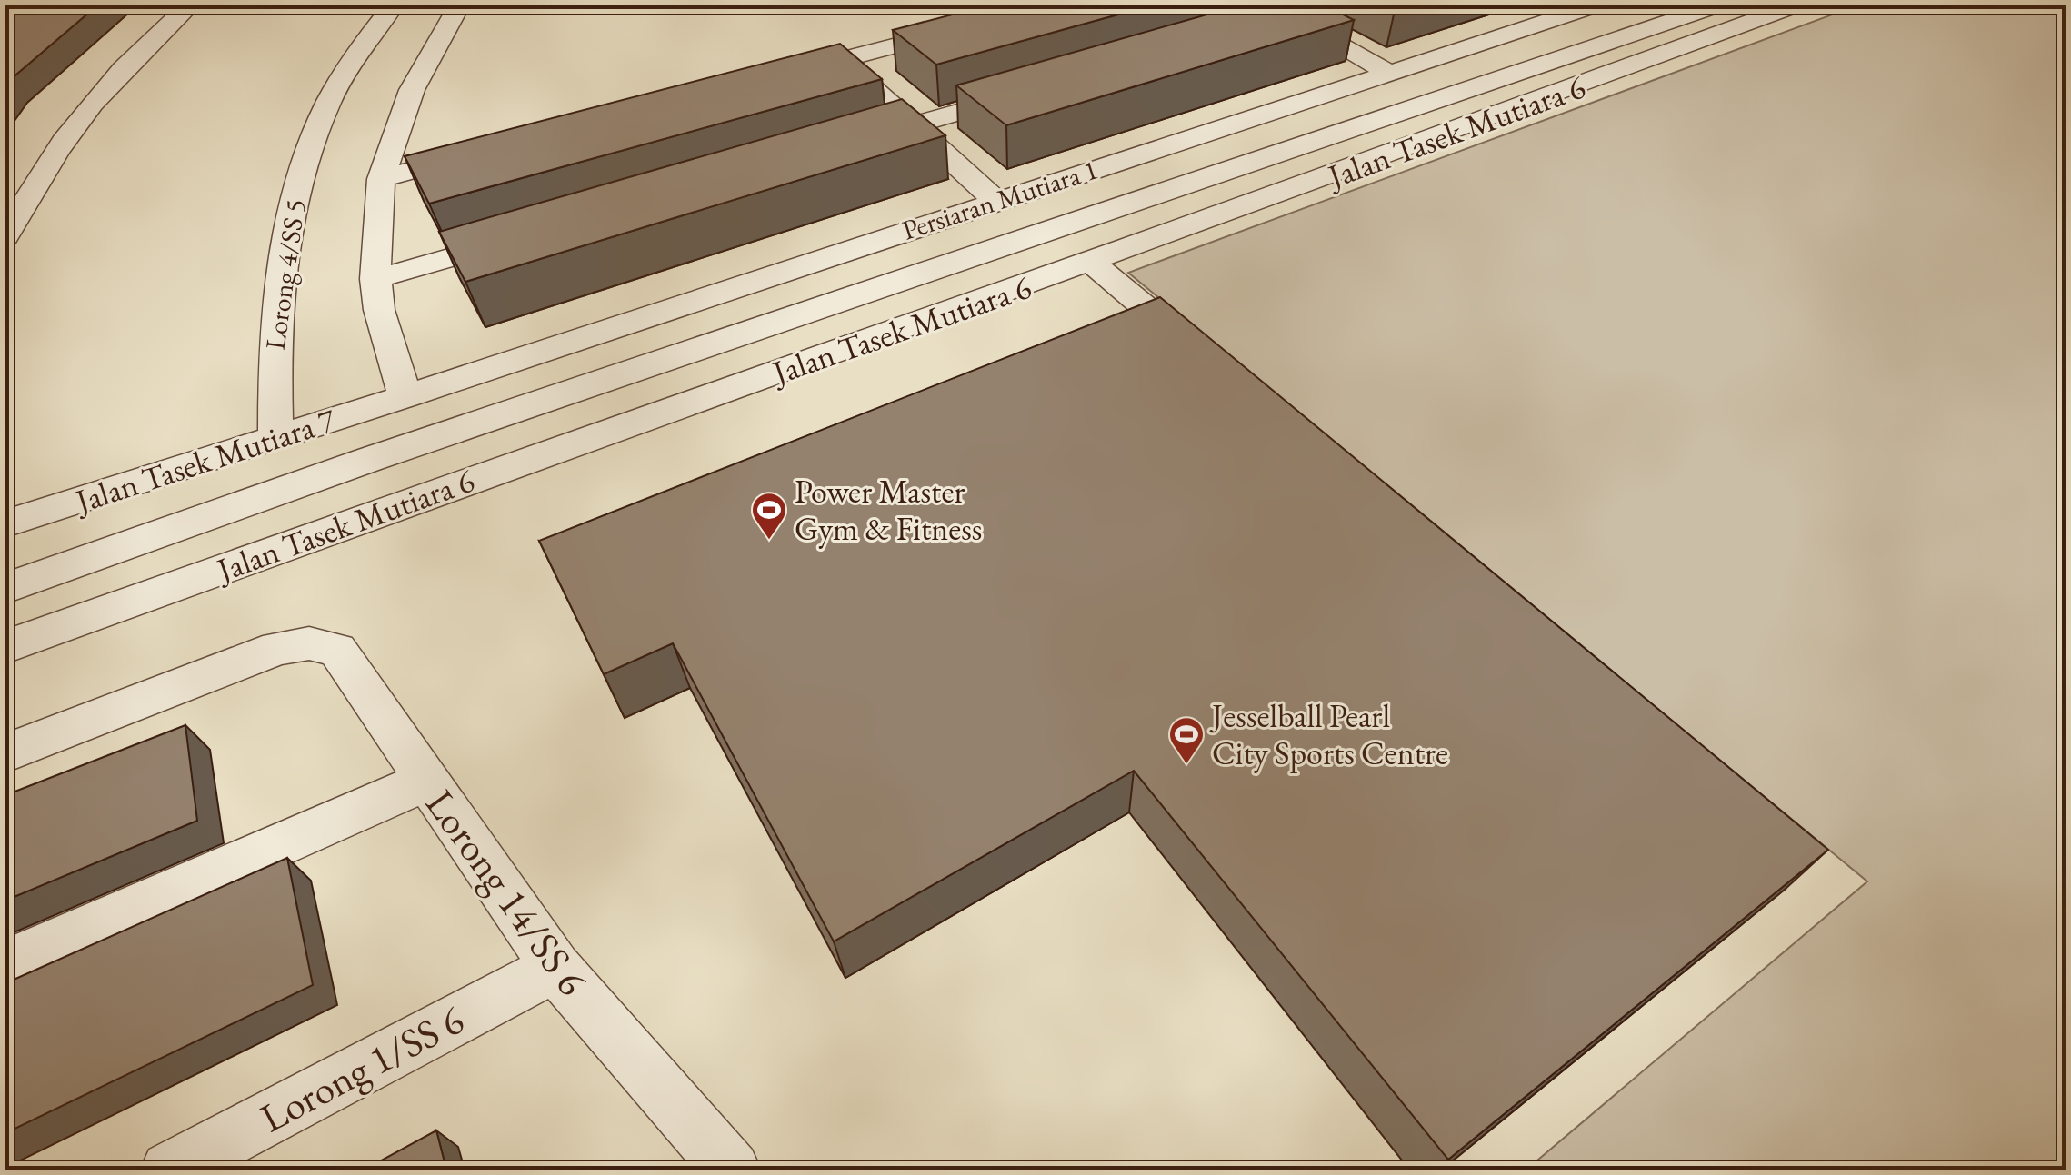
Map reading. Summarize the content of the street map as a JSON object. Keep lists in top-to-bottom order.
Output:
{
  "streets": {
    "street": [
      "Jalan Tasek Mutiara 6",
      "Persiaran Mutiara 1",
      "Lorong 4/SS 5",
      "Jalan Tasek Mutiara 7",
      "Lorong 14/SS 6",
      "Lorong 1/SS 6"
    ]
  },
  "crossings": [
    ["Persiaran Mutiara 1", "Jalan Tasek Mutiara 7"],
    ["Lorong 4/SS 5", "Jalan Tasek Mutiara 7"],
    ["Lorong 14/SS 6", "Lorong 1/SS 6"]
  ],
  "places": {
    "sports": ["Power Master Gym & Fitness", "Jesselball Pearl City Sports Centre"]
  }
}
